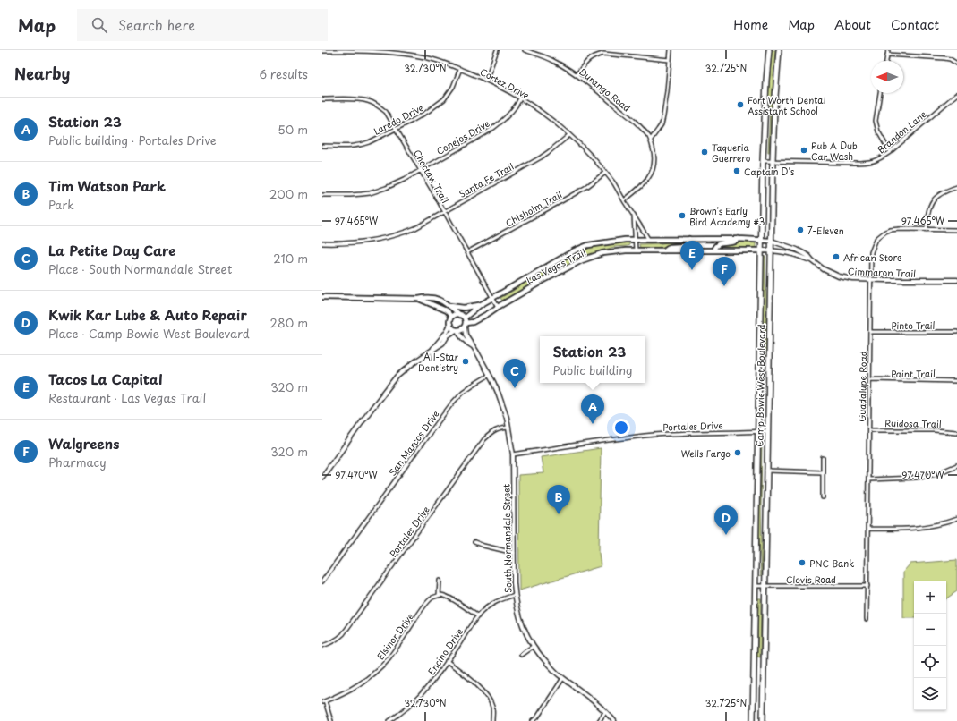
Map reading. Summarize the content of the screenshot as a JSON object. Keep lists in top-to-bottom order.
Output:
{
  "streets": {
    "main road": ["Las Vegas Trail", "Camp Bowie West Boulevard"],
    "street": [
      "Cortez Drive",
      "Durango Road",
      "Laredo Drive",
      "Brandon Lane",
      "Conejos Drive",
      "Choctaw Trail",
      "Santa Fe Trail",
      "Chisholm Trail",
      "Cimmaron Trail",
      "Pinto Trail",
      "Paint Trail",
      "Guadalupe Road",
      "Ruidosa Trail",
      "Portales Drive",
      "San Marcos Drive",
      "South Normandale Street",
      "Clovis Road",
      "Elsinor Drive",
      "Encino Drive"
    ]
  },
  "crossings": [
    ["Cortez Drive", "Laredo Drive"],
    ["Cortez Drive", "Conejos Drive"],
    ["Cortez Drive", "Santa Fe Trail"],
    ["Cortez Drive", "Chisholm Trail"],
    ["Cortez Drive", "Las Vegas Trail"],
    ["Laredo Drive", "Choctaw Trail"],
    ["Brandon Lane", "Camp Bowie West Boulevard"],
    ["Conejos Drive", "Choctaw Trail"],
    ["Choctaw Trail", "Santa Fe Trail"],
    ["Choctaw Trail", "Chisholm Trail"],
    ["Choctaw Trail", "Las Vegas Trail"],
    ["Las Vegas Trail", "Cimmaron Trail"],
    ["Las Vegas Trail", "Camp Bowie West Boulevard"],
    ["Las Vegas Trail", "South Normandale Street"],
    ["Cimmaron Trail", "Camp Bowie West Boulevard"],
    ["Cimmaron Trail", "Guadalupe Road"],
    ["Pinto Trail", "Guadalupe Road"],
    ["Paint Trail", "Guadalupe Road"],
    ["Camp Bowie West Boulevard", "Portales Drive"],
    ["Camp Bowie West Boulevard", "Clovis Road"],
    ["Guadalupe Road", "Ruidosa Trail"],
    ["Guadalupe Road", "Clovis Road"],
    ["Portales Drive", "South Normandale Street"],
    ["San Marcos Drive", "South Normandale Street"],
    ["South Normandale Street", "Encino Drive"]
  ],
  "places": [
    "Fort Worth Dental Assistant School",
    "Rub A Dub Car Wash",
    "Taqueria Guerrero",
    "Captain D's",
    "Brown's Early Bird Academy #3",
    "7-Eleven",
    "African Store",
    "All-Star Dentistry",
    "Wells Fargo",
    "PNC Bank"
  ],
  "north": "left",
  "page": {
    "header": "Map",
    "search": "Search here",
    "nav": [
      "Home",
      "Map",
      "About",
      "Contact"
    ],
    "heading": ["Nearby", "6 results"],
    "list": [
      {
        "mark": "A",
        "name": "Station 23",
        "note": "Public building · Portales Drive",
        "value": "50 m"
      },
      {
        "mark": "B",
        "name": "Tim Watson Park",
        "note": "Park",
        "value": "200 m"
      },
      {
        "mark": "C",
        "name": "La Petite Day Care",
        "note": "Place · South Normandale Street",
        "value": "210 m"
      },
      {
        "mark": "D",
        "name": "Kwik Kar Lube & Auto Repair",
        "note": "Place · Camp Bowie West Boulevard",
        "value": "280 m"
      },
      {
        "mark": "E",
        "name": "Tacos La Capital",
        "note": "Restaurant · Las Vegas Trail",
        "value": "320 m"
      },
      {
        "mark": "F",
        "name": "Walgreens",
        "note": "Pharmacy",
        "value": "320 m"
      }
    ],
    "pins": [
      "E",
      "F",
      "C",
      "A",
      "B",
      "D"
    ],
    "popup": ["Station 23", "Public building"],
    "map_buttons": ["+", "−"]
  },
  "coordinates": [
    "32.730°N",
    "32.725°N",
    "97.465°W",
    "97.470°W"
  ]
}
